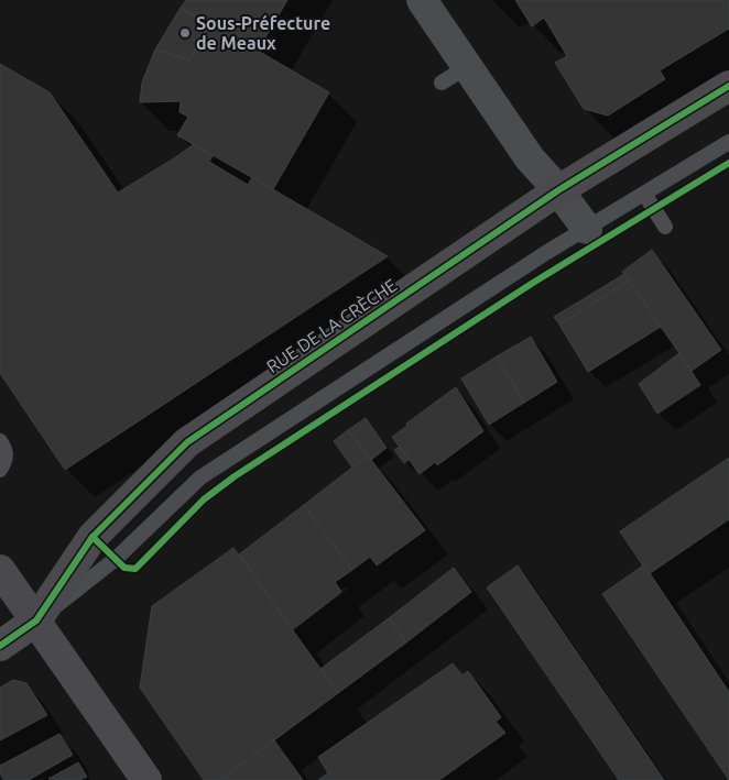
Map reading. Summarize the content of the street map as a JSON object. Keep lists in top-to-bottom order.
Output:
{
  "streets": {
    "street": ["RUE DE LA CRÈCHE"]
  },
  "places": ["Sous-Préfecture de Meaux"]
}
